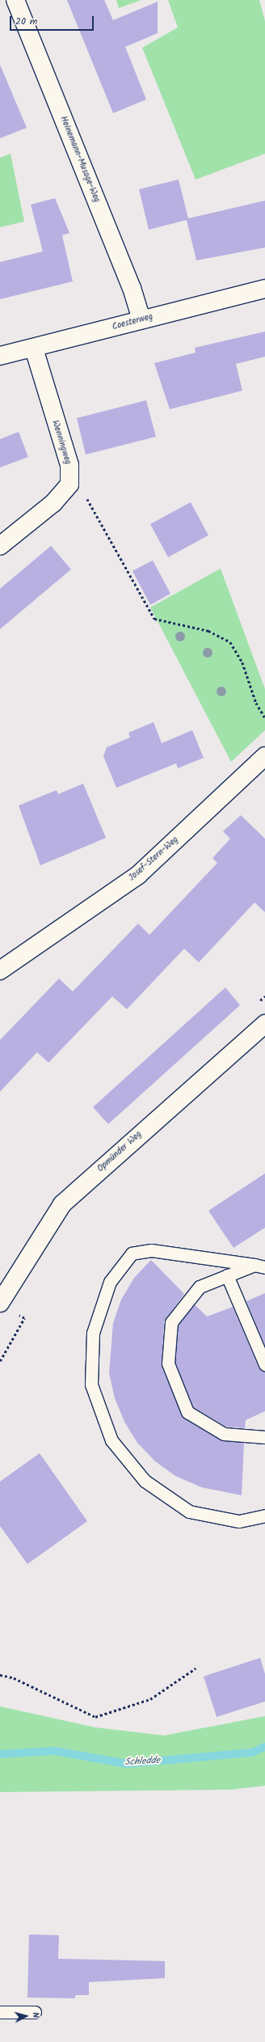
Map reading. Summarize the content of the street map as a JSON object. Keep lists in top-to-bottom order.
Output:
{
  "streets": {
    "street": [
      "Heinemann-Musoge-Weg",
      "Coesterweg",
      "Wenningweg",
      "Josef-Stern-Weg",
      "Opmünder Weg"
    ]
  },
  "crossings": [
    ["Heinemann-Musoge-Weg", "Coesterweg"],
    ["Coesterweg", "Wenningweg"]
  ],
  "water": ["Schledde"],
  "scale_bar": "20 m",
  "north": "right"
}
